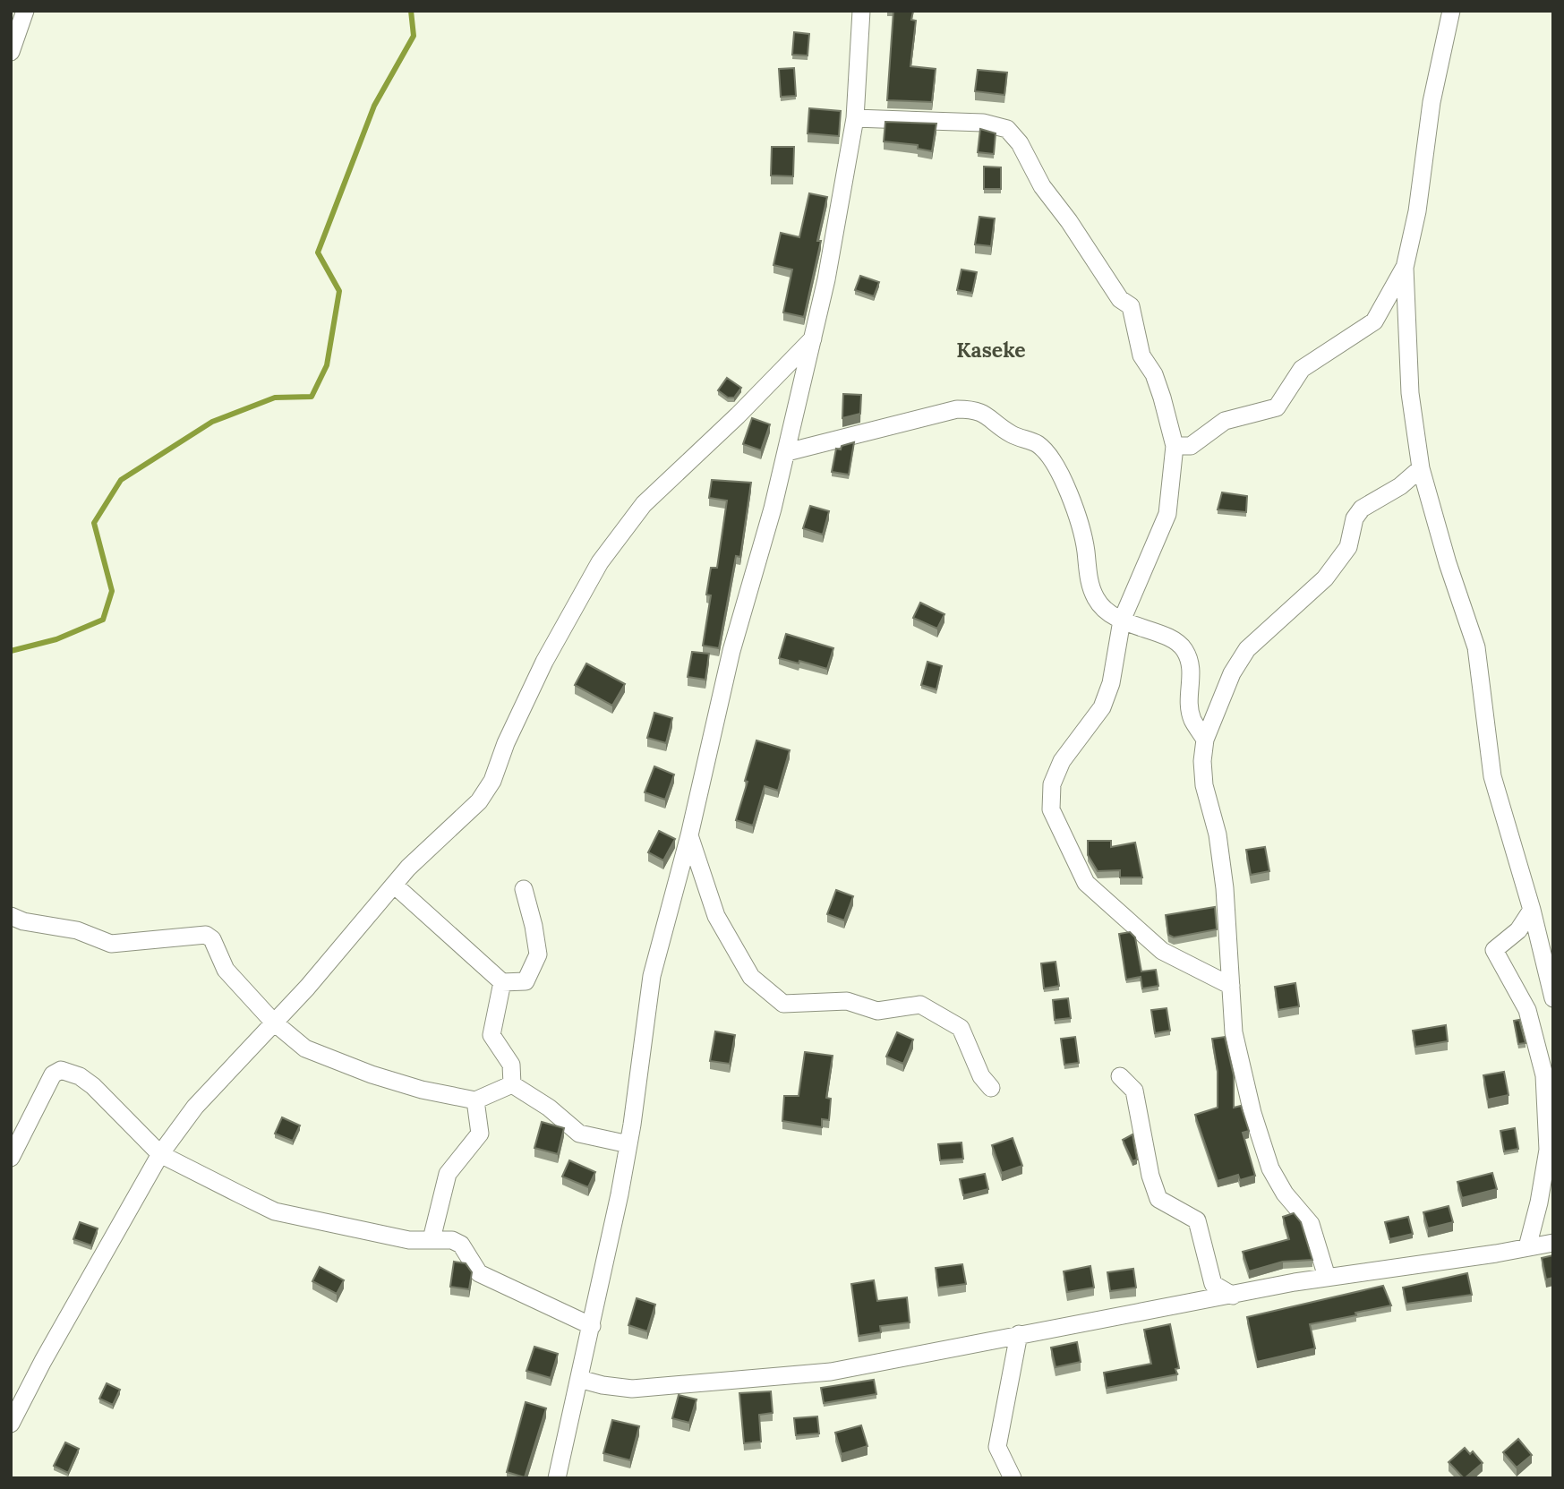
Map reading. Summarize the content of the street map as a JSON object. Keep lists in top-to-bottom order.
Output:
{
  "districts": ["Kaseke"]
}
